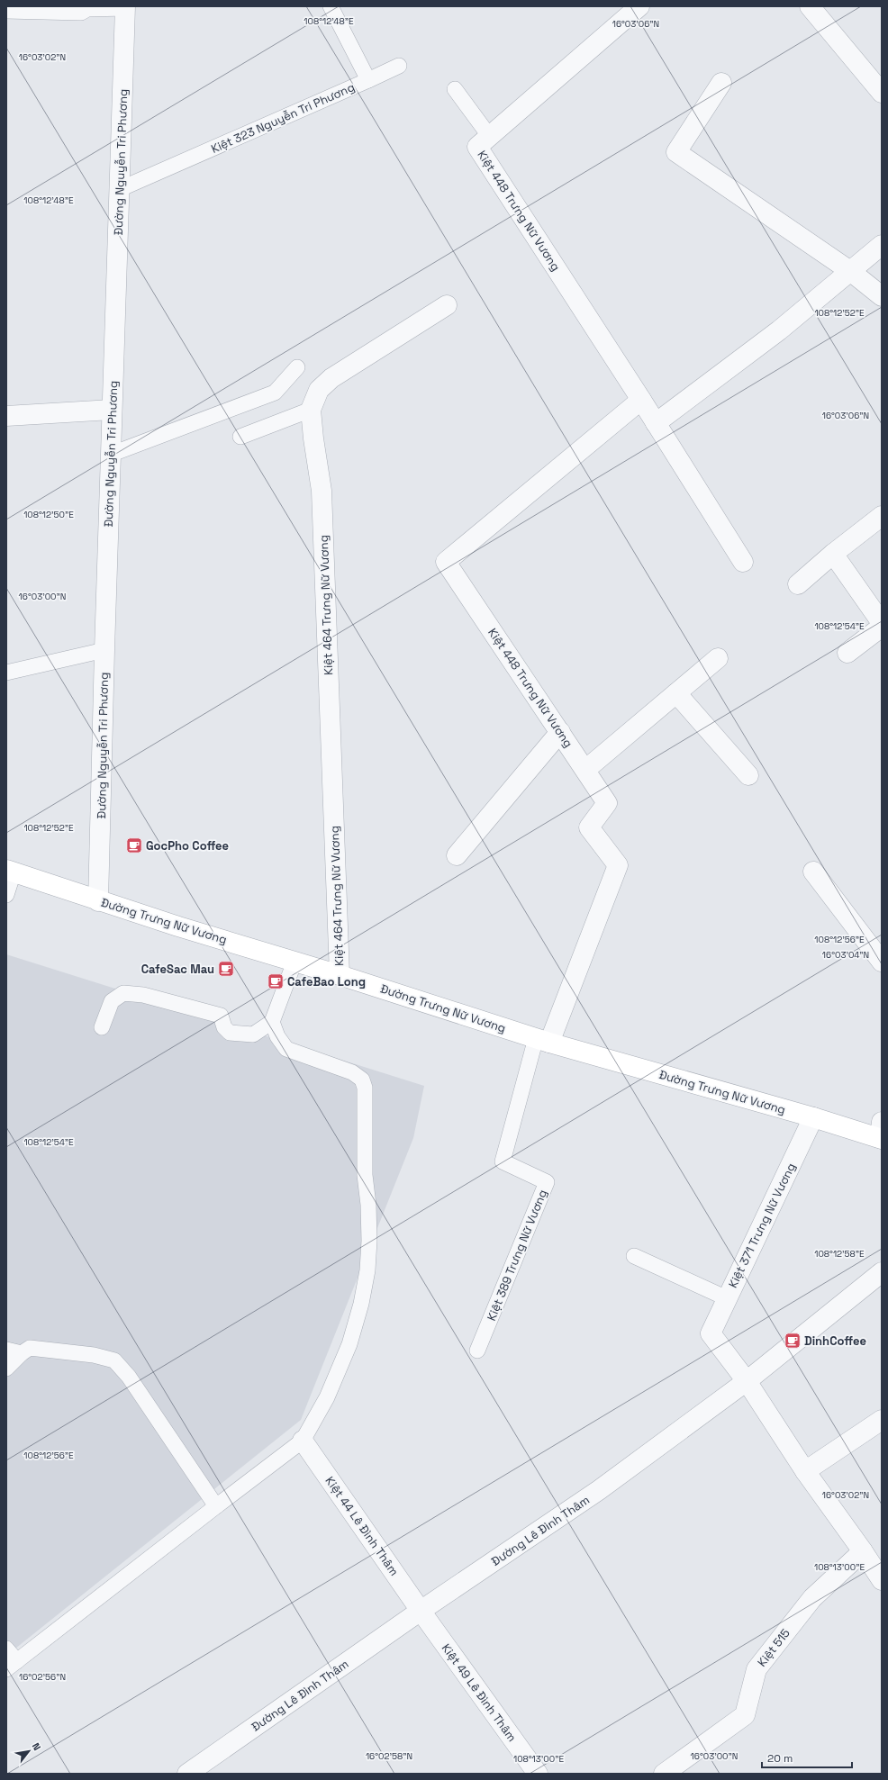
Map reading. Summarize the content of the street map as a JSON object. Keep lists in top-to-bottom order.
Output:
{
  "streets": {
    "main road": ["Đường Trưng Nữ Vương"],
    "street": [
      "Đường Nguyễn Tri Phương",
      "Kiệt 448 Trưng Nữ Vương",
      "Kiệt 464 Trưng Nữ Vương",
      "Kiệt 371 Trưng Nữ Vương",
      "Kiệt 44 Lê Đình Thâm",
      "Đường Lê Đình Thâm",
      "Kiệt 515",
      "Kiệt 49 Lê Đình Thâm"
    ],
    "lane": ["Kiệt 323 Nguyễn Tri Phương", "Kiệt 389 Trưng Nữ Vương"]
  },
  "crossings": [
    ["Kiệt 323 Nguyễn Tri Phương", "Đường Nguyễn Tri Phương"],
    ["Đường Nguyễn Tri Phương", "Đường Trưng Nữ Vương"],
    ["Kiệt 448 Trưng Nữ Vương", "Đường Trưng Nữ Vương"],
    ["Kiệt 448 Trưng Nữ Vương", "Kiệt 389 Trưng Nữ Vương"],
    ["Kiệt 464 Trưng Nữ Vương", "Đường Trưng Nữ Vương"],
    ["Đường Trưng Nữ Vương", "Kiệt 371 Trưng Nữ Vương"],
    ["Đường Trưng Nữ Vương", "Kiệt 389 Trưng Nữ Vương"],
    ["Kiệt 371 Trưng Nữ Vương", "Đường Lê Đình Thâm"],
    ["Kiệt 44 Lê Đình Thâm", "Đường Lê Đình Thâm"],
    ["Kiệt 44 Lê Đình Thâm", "Kiệt 49 Lê Đình Thâm"],
    ["Đường Lê Đình Thâm", "Kiệt 49 Lê Đình Thâm"]
  ],
  "places": {
    "cafe": [
      "GocPho Coffee",
      "CafeSac Mau",
      "CafeBao Long",
      "DinhCoffee"
    ]
  },
  "scale_bar": "20 m",
  "north": "top right",
  "coordinates": [
    "108°12'48\"E",
    "16°03'06\"N",
    "16°03'02\"N",
    "108°12'52\"E",
    "108°12'50\"E",
    "16°03'00\"N",
    "108°12'54\"E",
    "108°12'56\"E",
    "16°03'04\"N",
    "108°12'58\"E",
    "108°13'00\"E",
    "16°02'56\"N",
    "16°02'58\"N"
  ]
}
